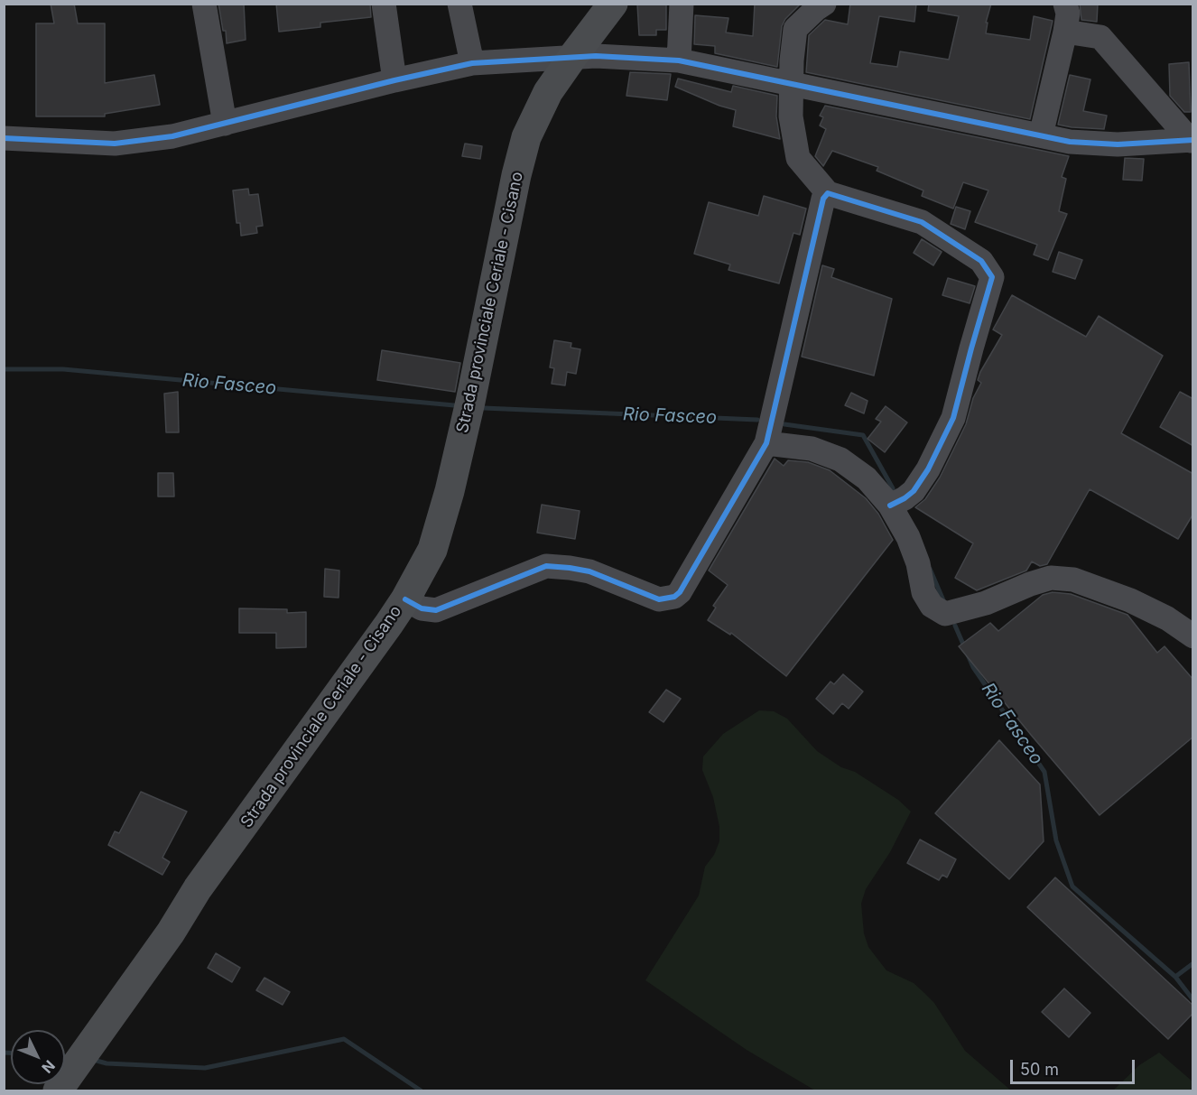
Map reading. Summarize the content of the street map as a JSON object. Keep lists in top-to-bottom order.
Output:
{
  "streets": {
    "main road": ["Strada provinciale Ceriale - Cisano"]
  },
  "water": ["Rio Fasceo"],
  "scale_bar": "50 m",
  "north": "bottom right"
}
